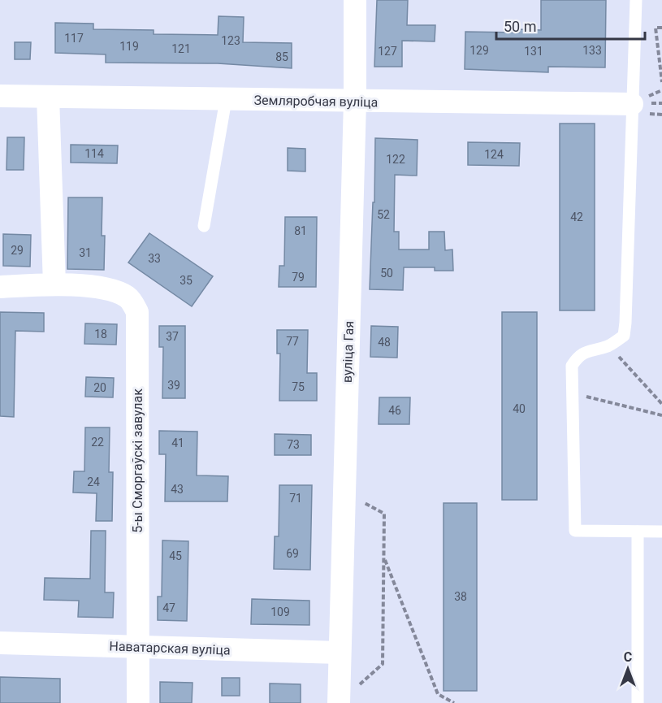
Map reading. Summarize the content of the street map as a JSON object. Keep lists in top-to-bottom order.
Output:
{
  "streets": {
    "street": [
      "Земляробчая вуліца",
      "вуліца Гая",
      "5-ы Сморгаўскі завулак",
      "Наватарская вуліца"
    ]
  },
  "crossings": [
    ["Земляробчая вуліца", "вуліца Гая"],
    ["вуліца Гая", "Наватарская вуліца"],
    ["5-ы Сморгаўскі завулак", "Наватарская вуліца"]
  ],
  "house_numbers": [
    "117",
    "123",
    "119",
    "121",
    "129",
    "133",
    "127",
    "131",
    "85",
    "114",
    "124",
    "122",
    "52",
    "42",
    "81",
    "29",
    "31",
    "33",
    "50",
    "79",
    "35",
    "18",
    "37",
    "77",
    "48",
    "39",
    "75",
    "20",
    "40",
    "46",
    "22",
    "41",
    "73",
    "24",
    "43",
    "71",
    "69",
    "45",
    "38",
    "47",
    "109"
  ],
  "scale_bar": "50 m",
  "north": "top"
}
